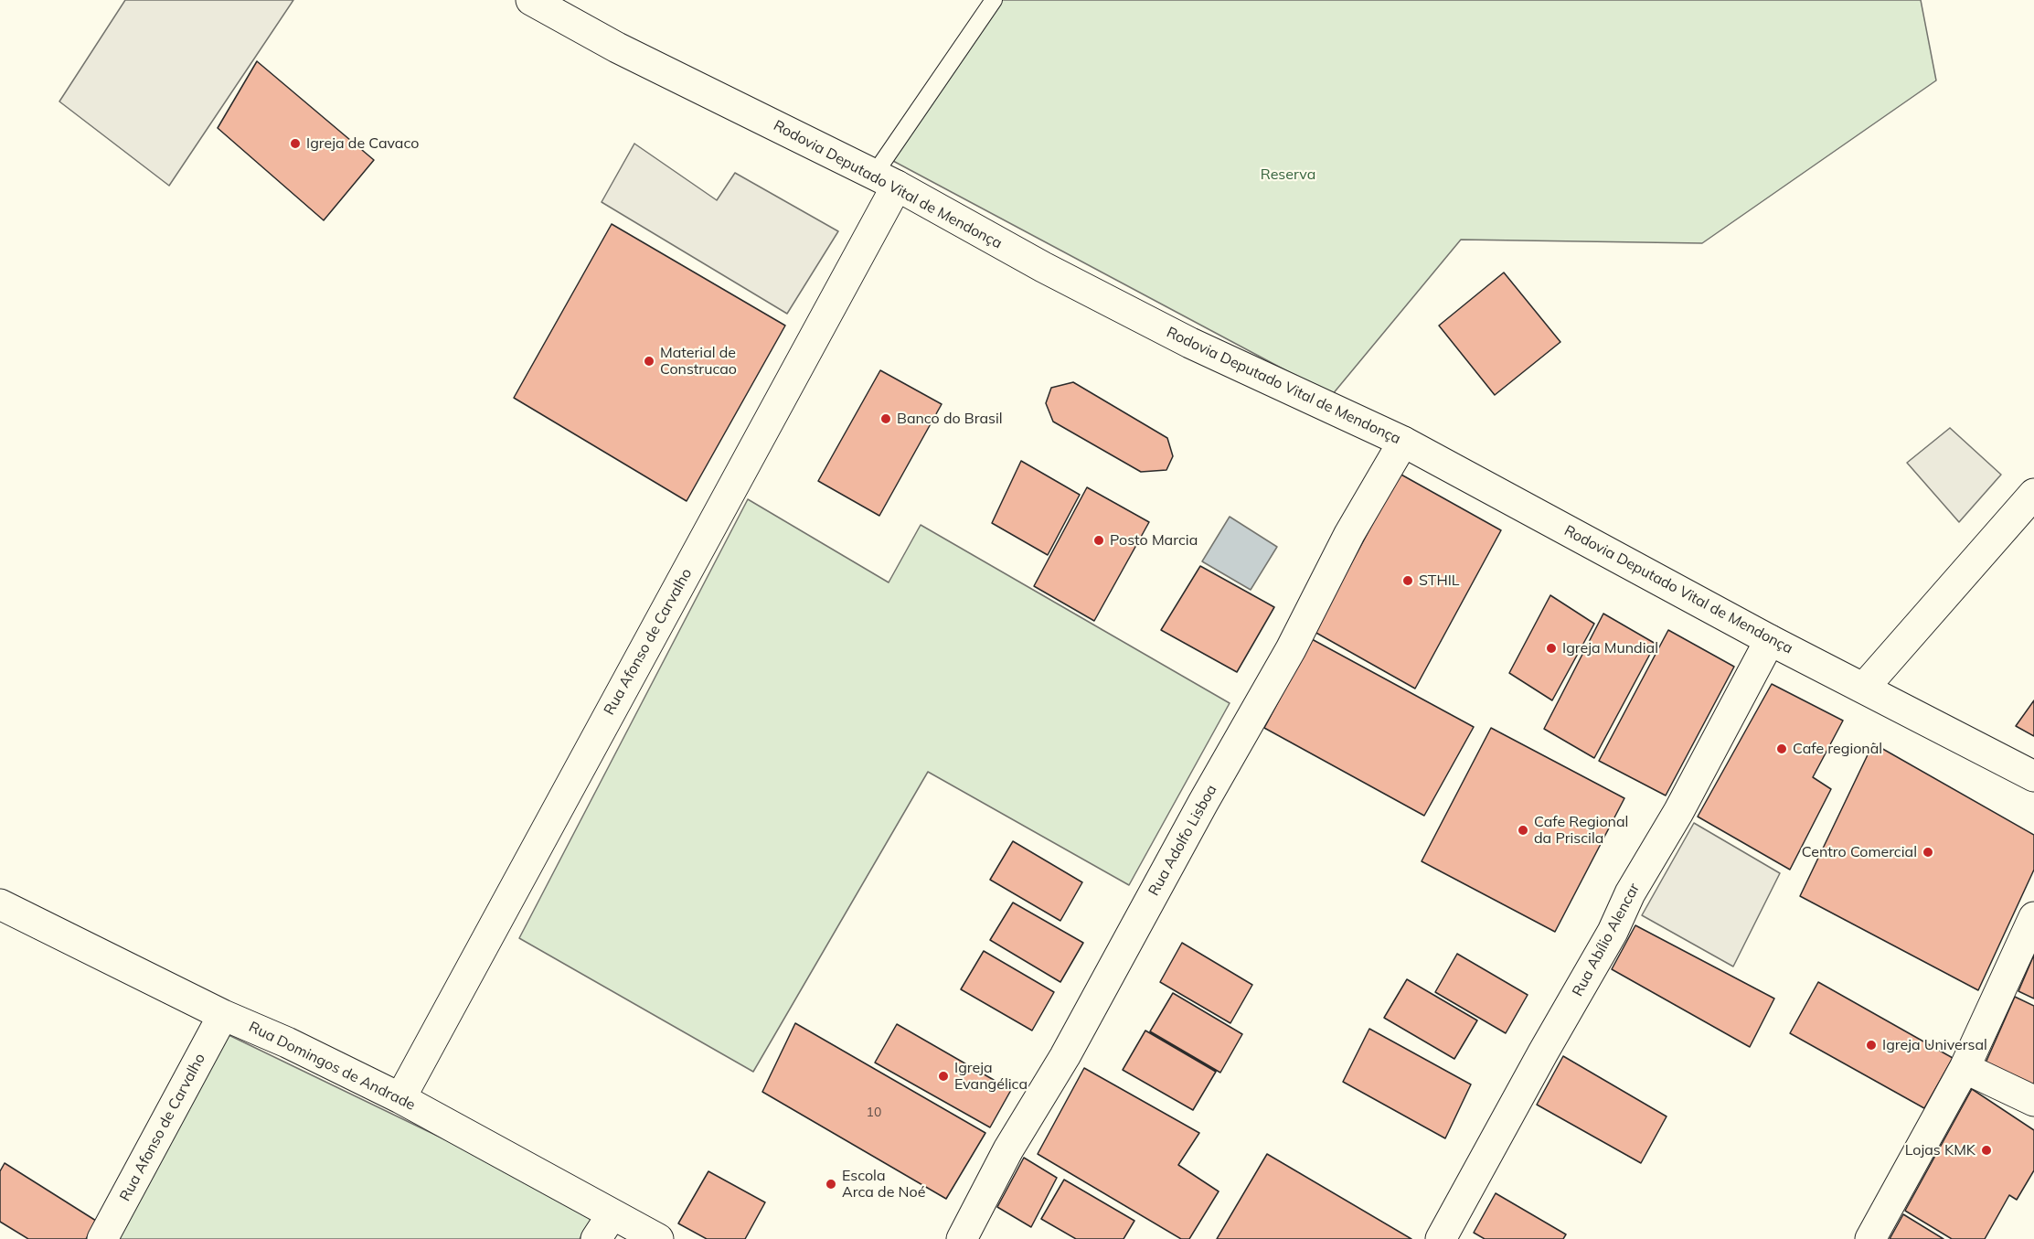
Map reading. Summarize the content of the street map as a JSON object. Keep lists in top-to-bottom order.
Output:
{
  "streets": {
    "street": [
      "Rodovia Deputado Vital de Mendonça",
      "Rua Afonso de Carvalho",
      "Rua Adolfo Lisboa",
      "Rua Abílio Alencar",
      "Rua Domingos de Andrade"
    ]
  },
  "crossings": [
    ["Rodovia Deputado Vital de Mendonça", "Rua Afonso de Carvalho"],
    ["Rodovia Deputado Vital de Mendonça", "Rua Adolfo Lisboa"],
    ["Rodovia Deputado Vital de Mendonça", "Rua Abílio Alencar"],
    ["Rua Afonso de Carvalho", "Rua Domingos de Andrade"]
  ],
  "parks": ["Reserva"],
  "places": [
    "Igreja de Cavaco",
    "Material de Construcao",
    "Banco do Brasil",
    "Posto Marcia",
    "STHIL",
    "Igreja Mundial",
    "Cafe regional",
    "Cafe Regional da Priscila",
    "Centro Comercial",
    "Igreja Universal",
    "Igreja Evangélica",
    "Lojas KMK",
    "Escola Arca de Noé"
  ],
  "house_numbers": ["10"]
}
